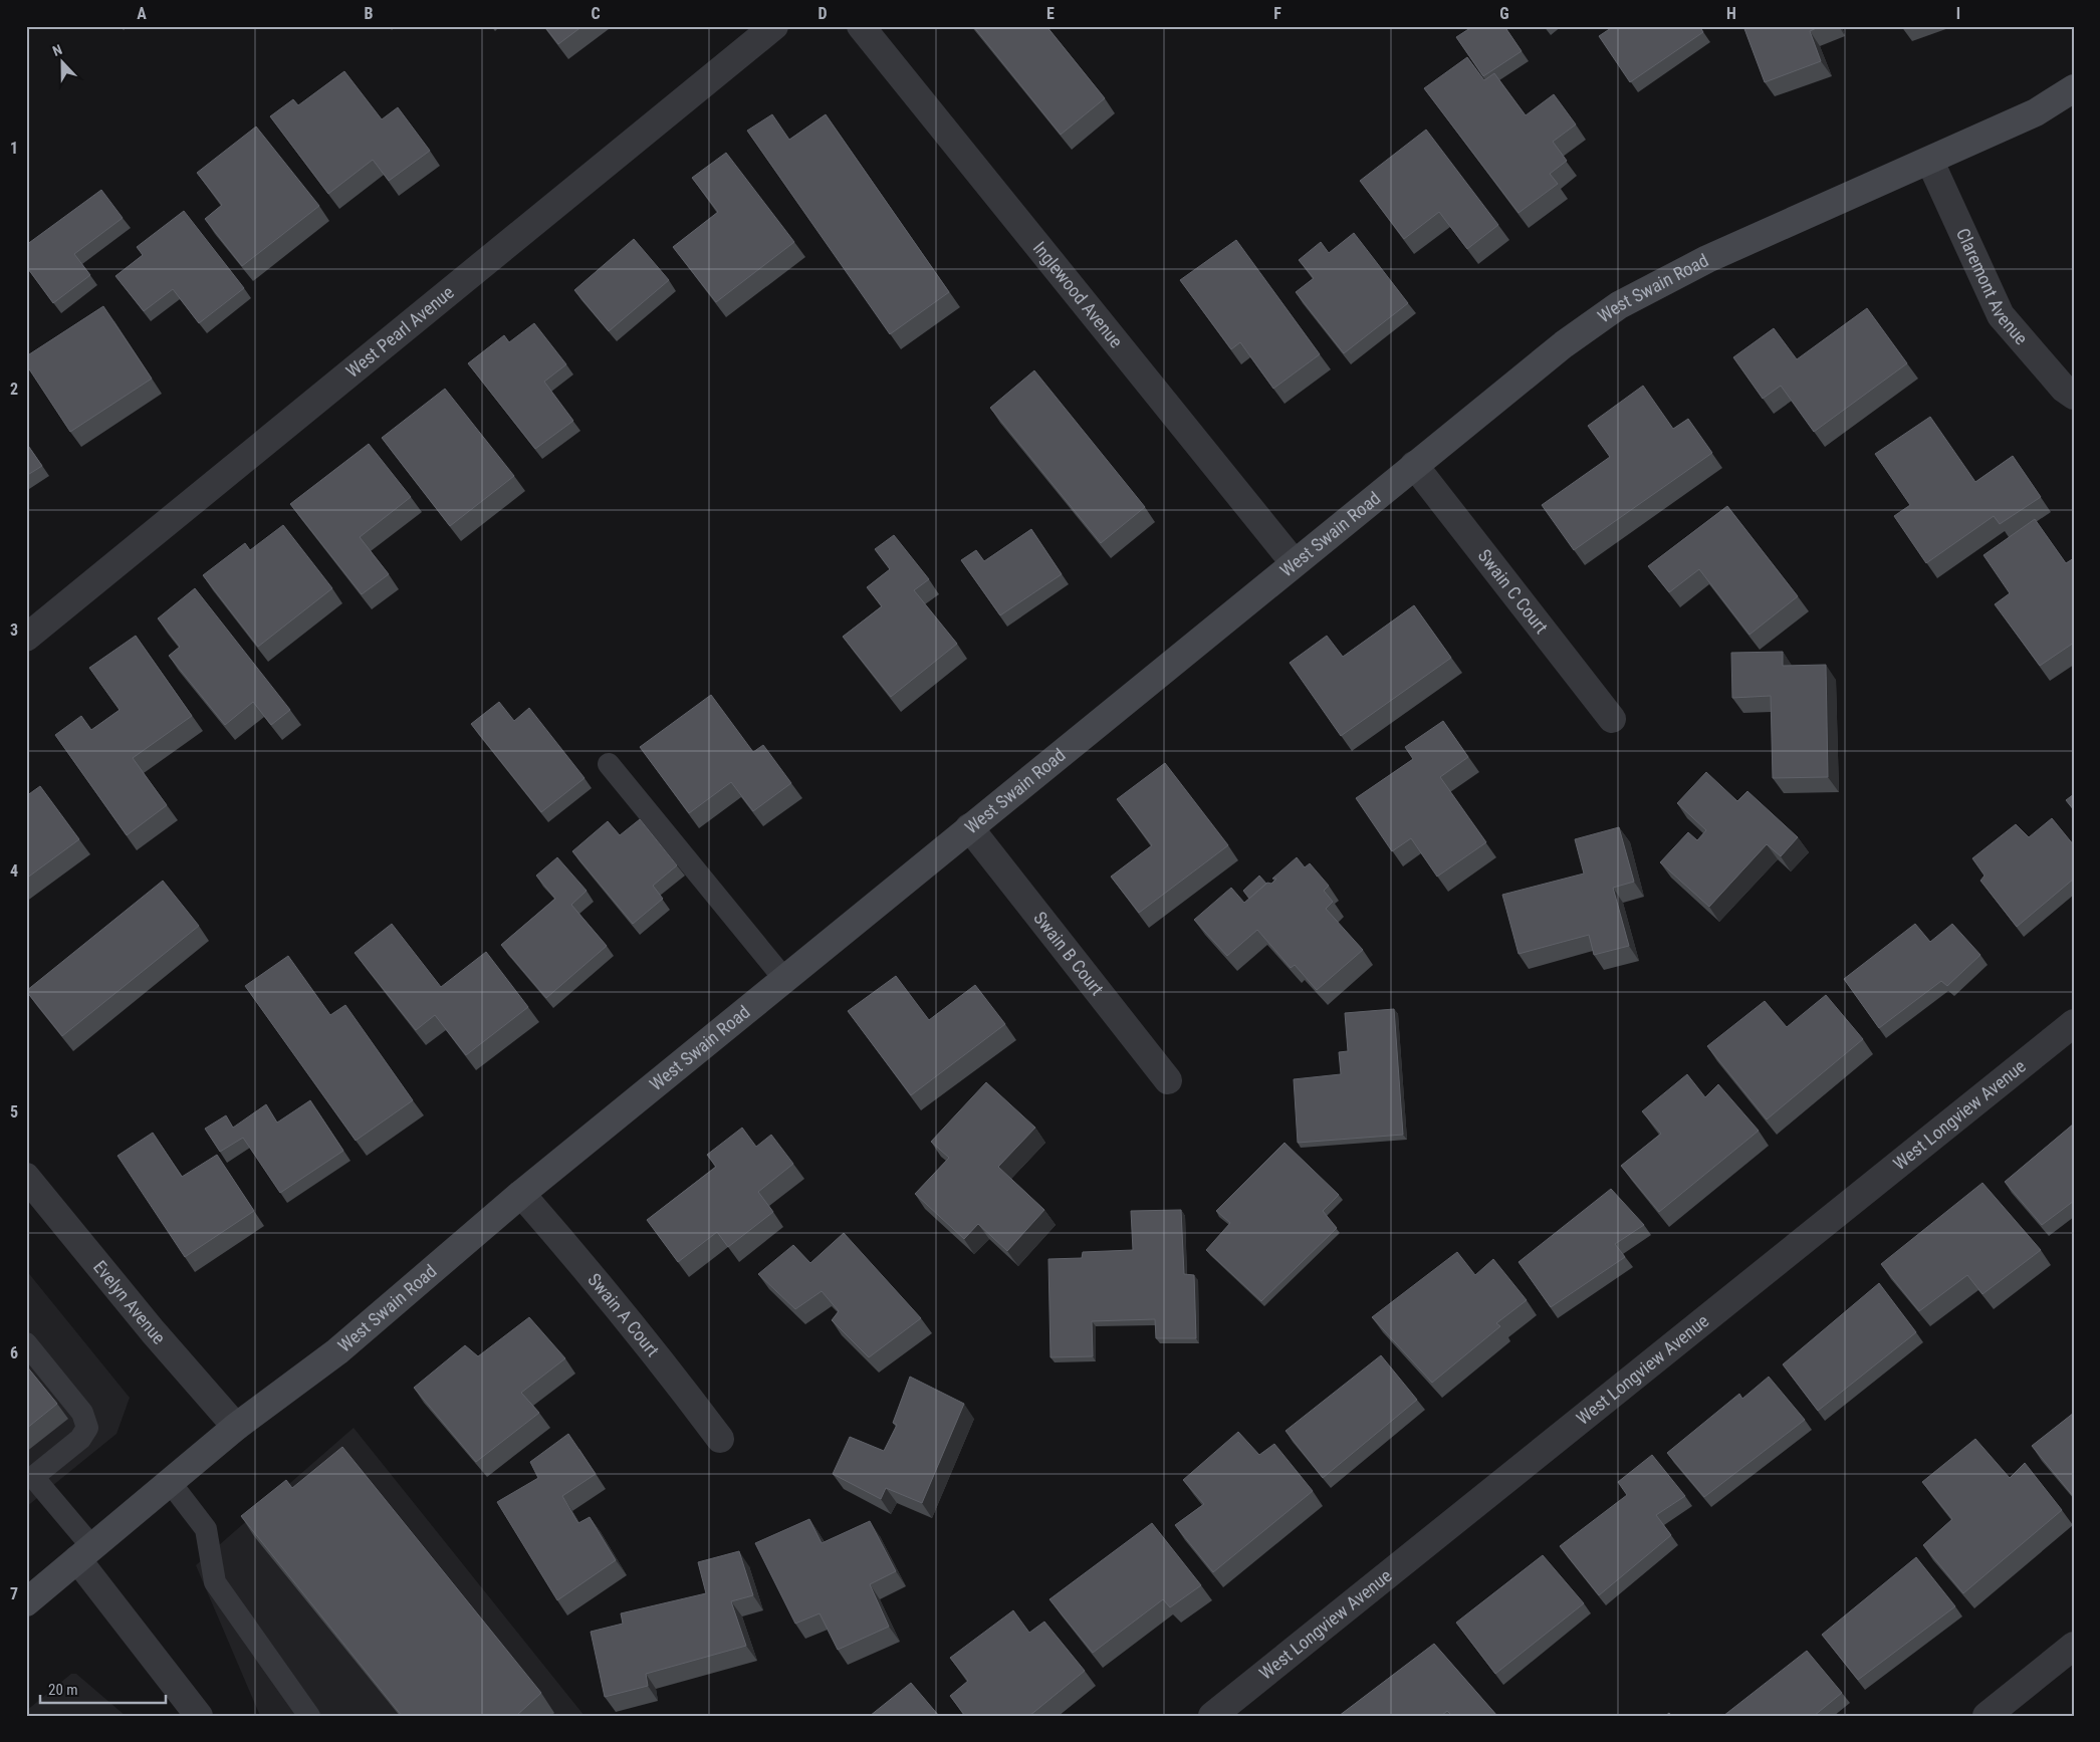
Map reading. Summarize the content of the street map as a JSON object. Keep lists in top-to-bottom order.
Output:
{
  "streets": {
    "main road": ["West Swain Road"],
    "street": [
      "Claremont Avenue",
      "Inglewood Avenue",
      "West Pearl Avenue",
      "Swain C Court",
      "Swain B Court",
      "West Longview Avenue",
      "Evelyn Avenue",
      "Swain A Court"
    ]
  },
  "crossings": [
    ["Claremont Avenue", "West Swain Road"],
    ["West Swain Road", "Inglewood Avenue"],
    ["West Swain Road", "Swain C Court"],
    ["West Swain Road", "Swain B Court"],
    ["West Swain Road", "Evelyn Avenue"],
    ["West Swain Road", "Swain A Court"]
  ],
  "scale_bar": "20 m",
  "north": "top",
  "grid": {
    "columns": [
      "A",
      "B",
      "C",
      "D",
      "E",
      "F",
      "G",
      "H",
      "I"
    ],
    "rows": [
      "1",
      "2",
      "3",
      "4",
      "5",
      "6",
      "7"
    ]
  }
}
